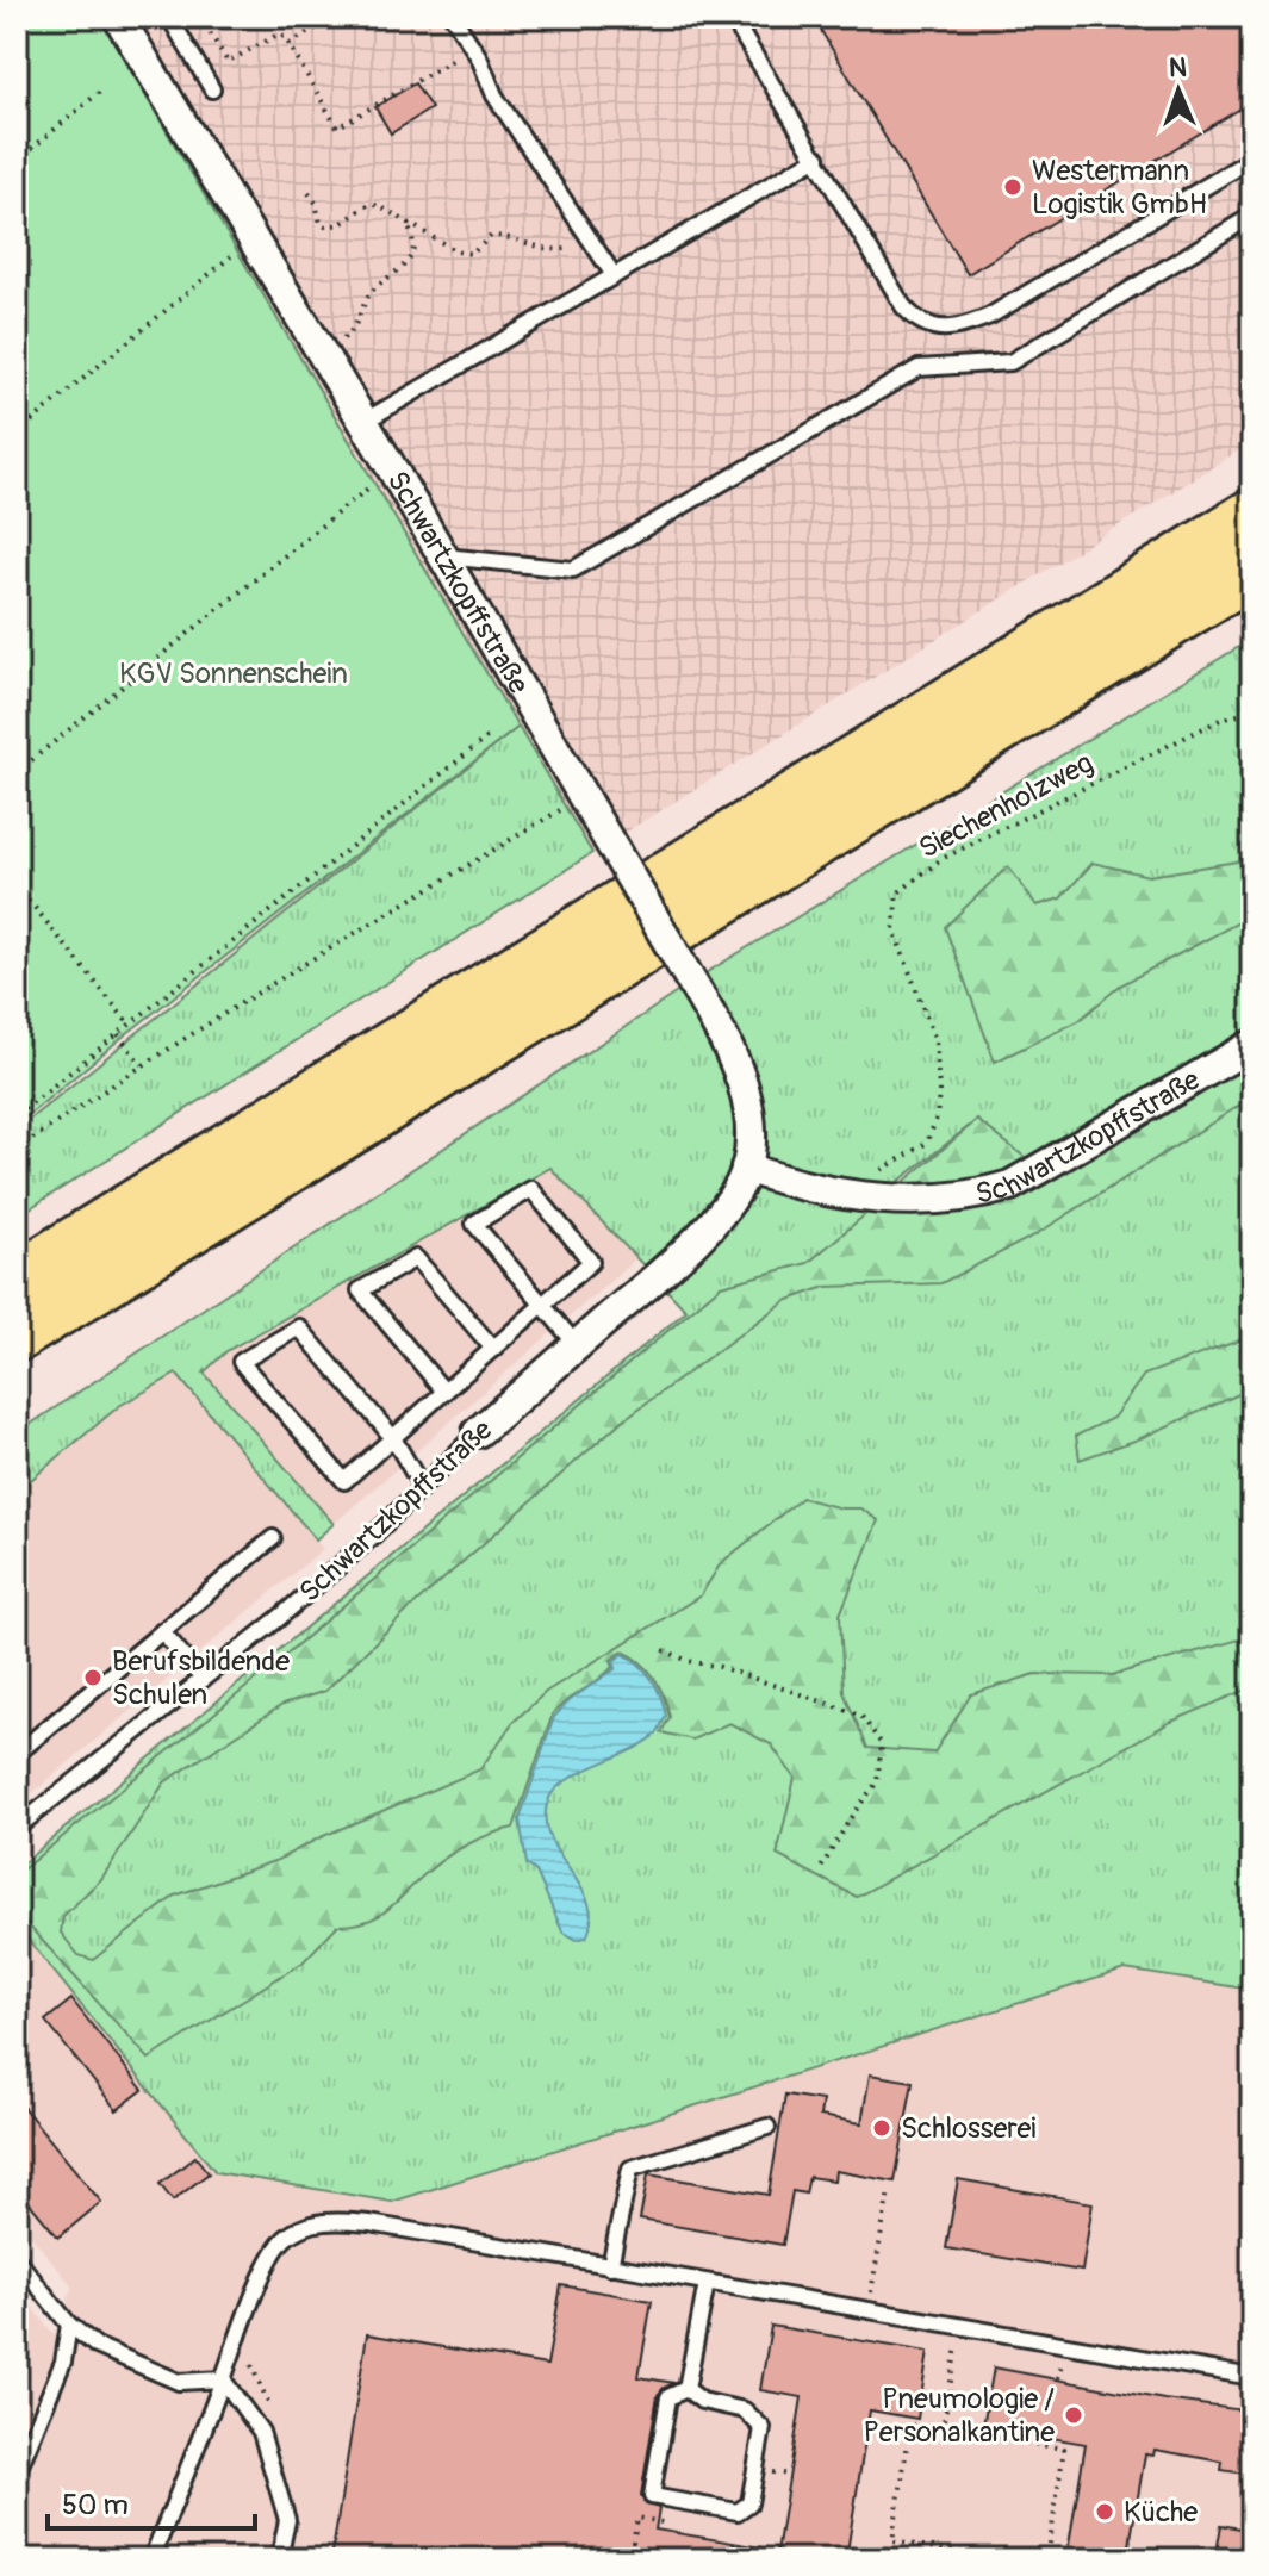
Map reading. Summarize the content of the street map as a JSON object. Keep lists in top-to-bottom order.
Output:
{
  "streets": {
    "street": ["Schwartzkopffstraße"],
    "path": ["Siechenholzweg"]
  },
  "crossings": [
    ["Schwartzkopffstraße", "Siechenholzweg"]
  ],
  "parks": ["KGV Sonnenschein"],
  "places": [
    "Westermann Logistik GmbH",
    "Berufsbildende Schulen",
    "Schlosserei",
    "Pneumologie / Personalkantine",
    "Küche"
  ],
  "scale_bar": "50 m",
  "north": "top"
}
